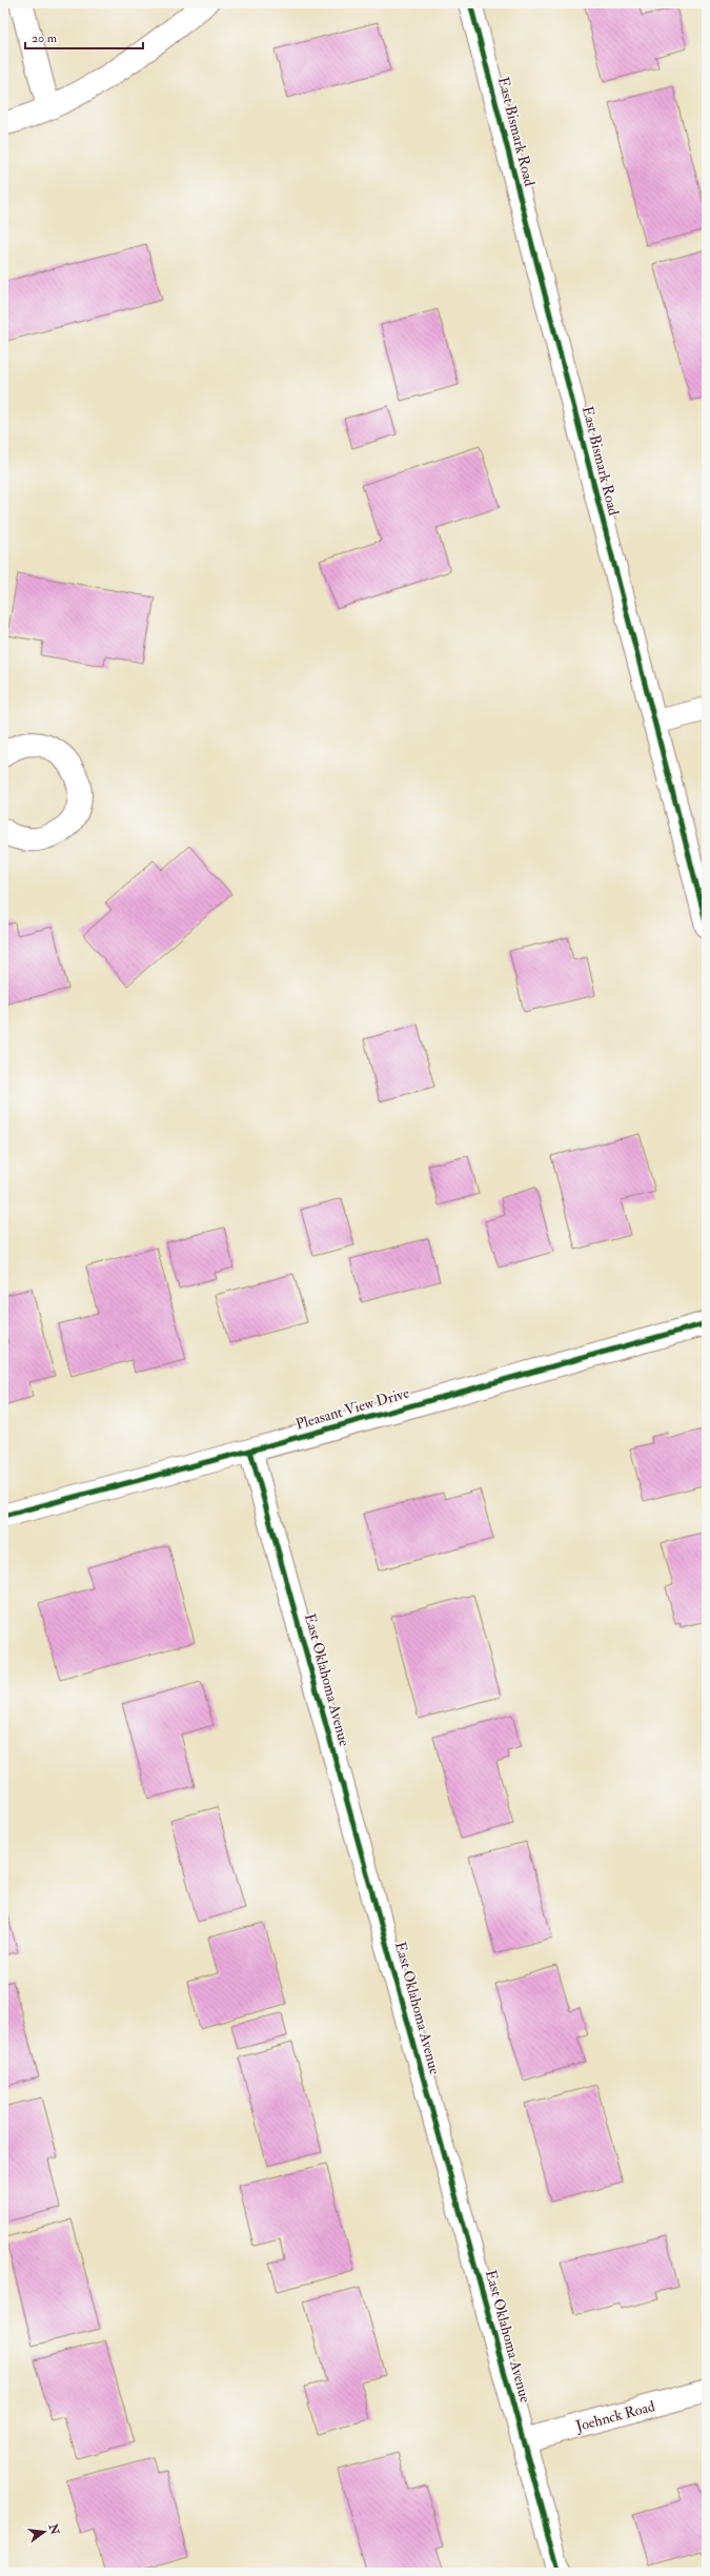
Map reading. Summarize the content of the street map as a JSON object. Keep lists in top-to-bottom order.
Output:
{
  "streets": {
    "street": [
      "East Bismark Road",
      "Pleasant View Drive",
      "East Oklahoma Avenue",
      "Joehnck Road"
    ]
  },
  "crossings": [
    ["Pleasant View Drive", "East Oklahoma Avenue"],
    ["East Oklahoma Avenue", "Joehnck Road"]
  ],
  "scale_bar": "20 m",
  "north": "right"
}
